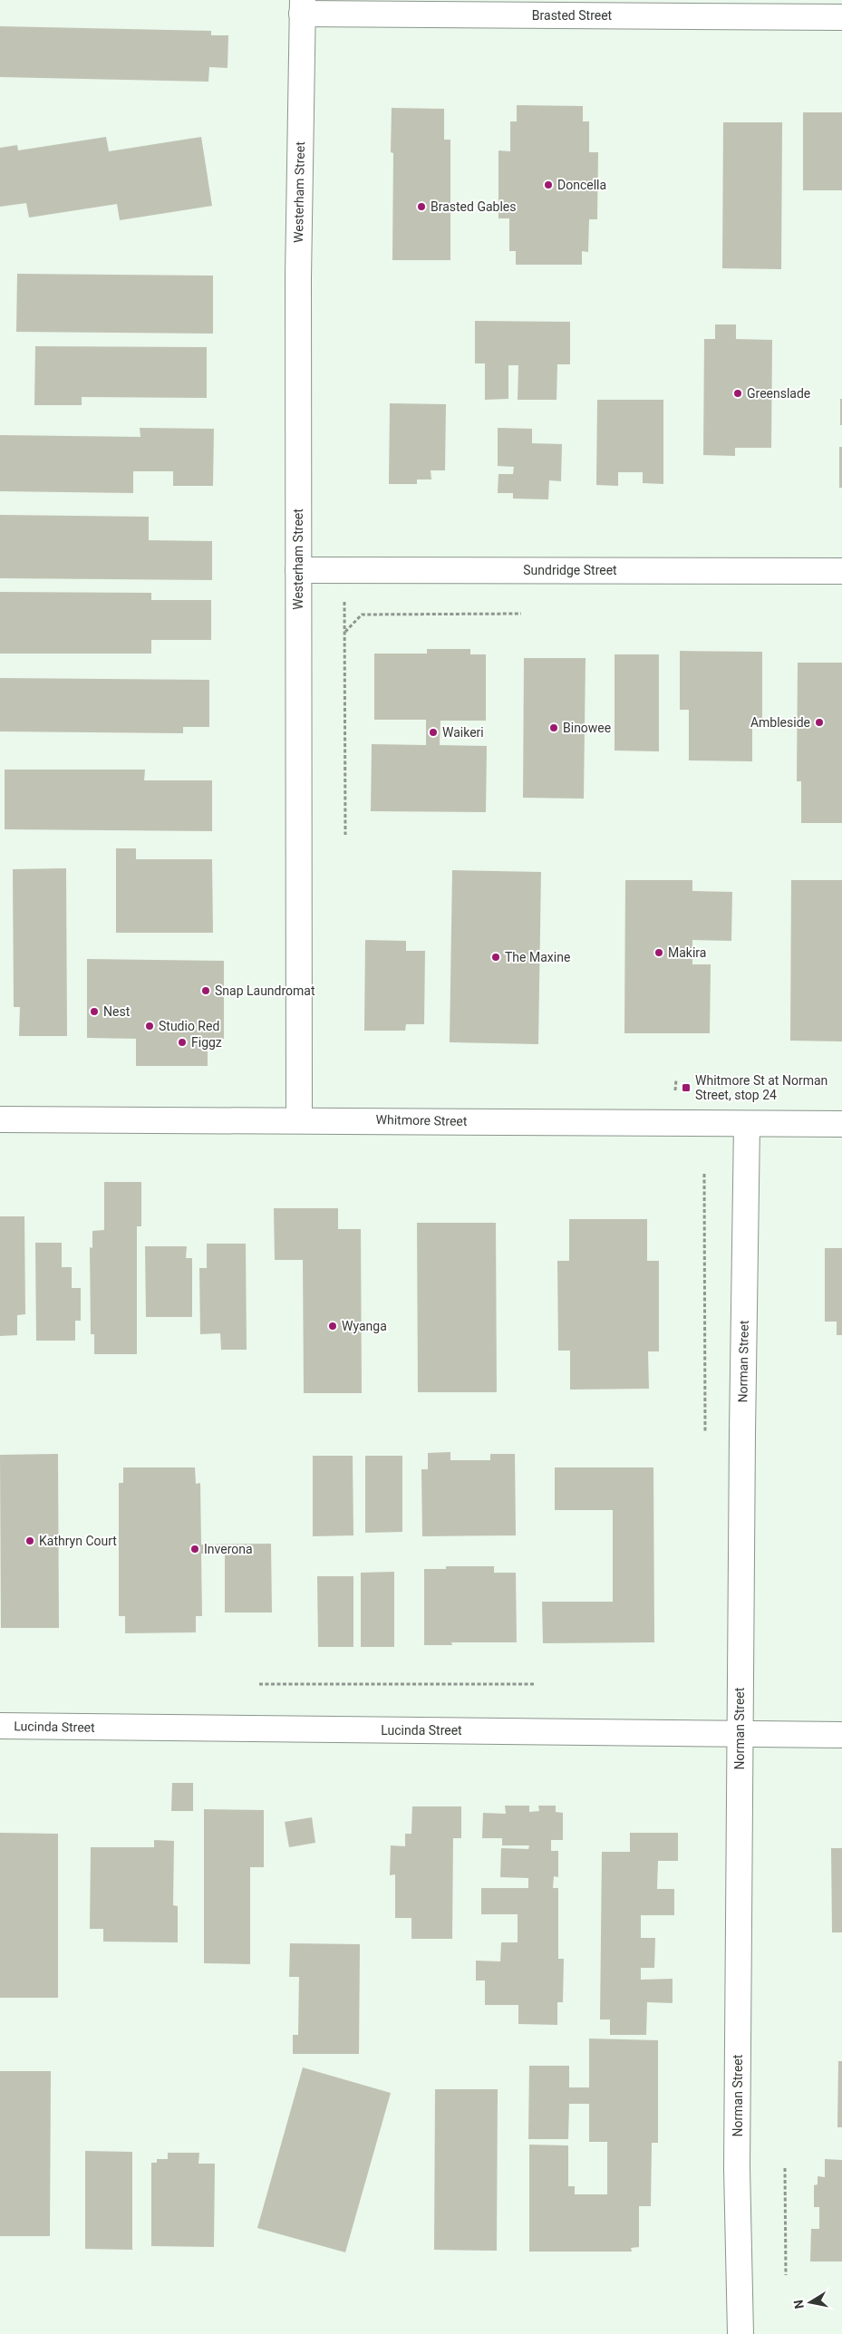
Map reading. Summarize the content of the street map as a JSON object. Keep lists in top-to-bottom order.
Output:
{
  "streets": {
    "street": [
      "Brasted Street",
      "Westerham Street",
      "Sundridge Street",
      "Whitmore Street",
      "Norman Street",
      "Lucinda Street"
    ]
  },
  "crossings": [
    ["Brasted Street", "Westerham Street"],
    ["Westerham Street", "Sundridge Street"],
    ["Westerham Street", "Whitmore Street"],
    ["Whitmore Street", "Norman Street"],
    ["Norman Street", "Lucinda Street"]
  ],
  "places": {
    "other": [
      "Doncella",
      "Brasted Gables",
      "Greenslade",
      "Ambleside",
      "Binowee",
      "Waikeri",
      "Makira",
      "The Maxine",
      "Snap Laundromat",
      "Nest",
      "Studio Red",
      "Figgz",
      "Wyanga",
      "Kathryn Court",
      "Inverona"
    ],
    "transit": ["Whitmore St at Norman Street, stop 24"]
  },
  "north": "left"
}
